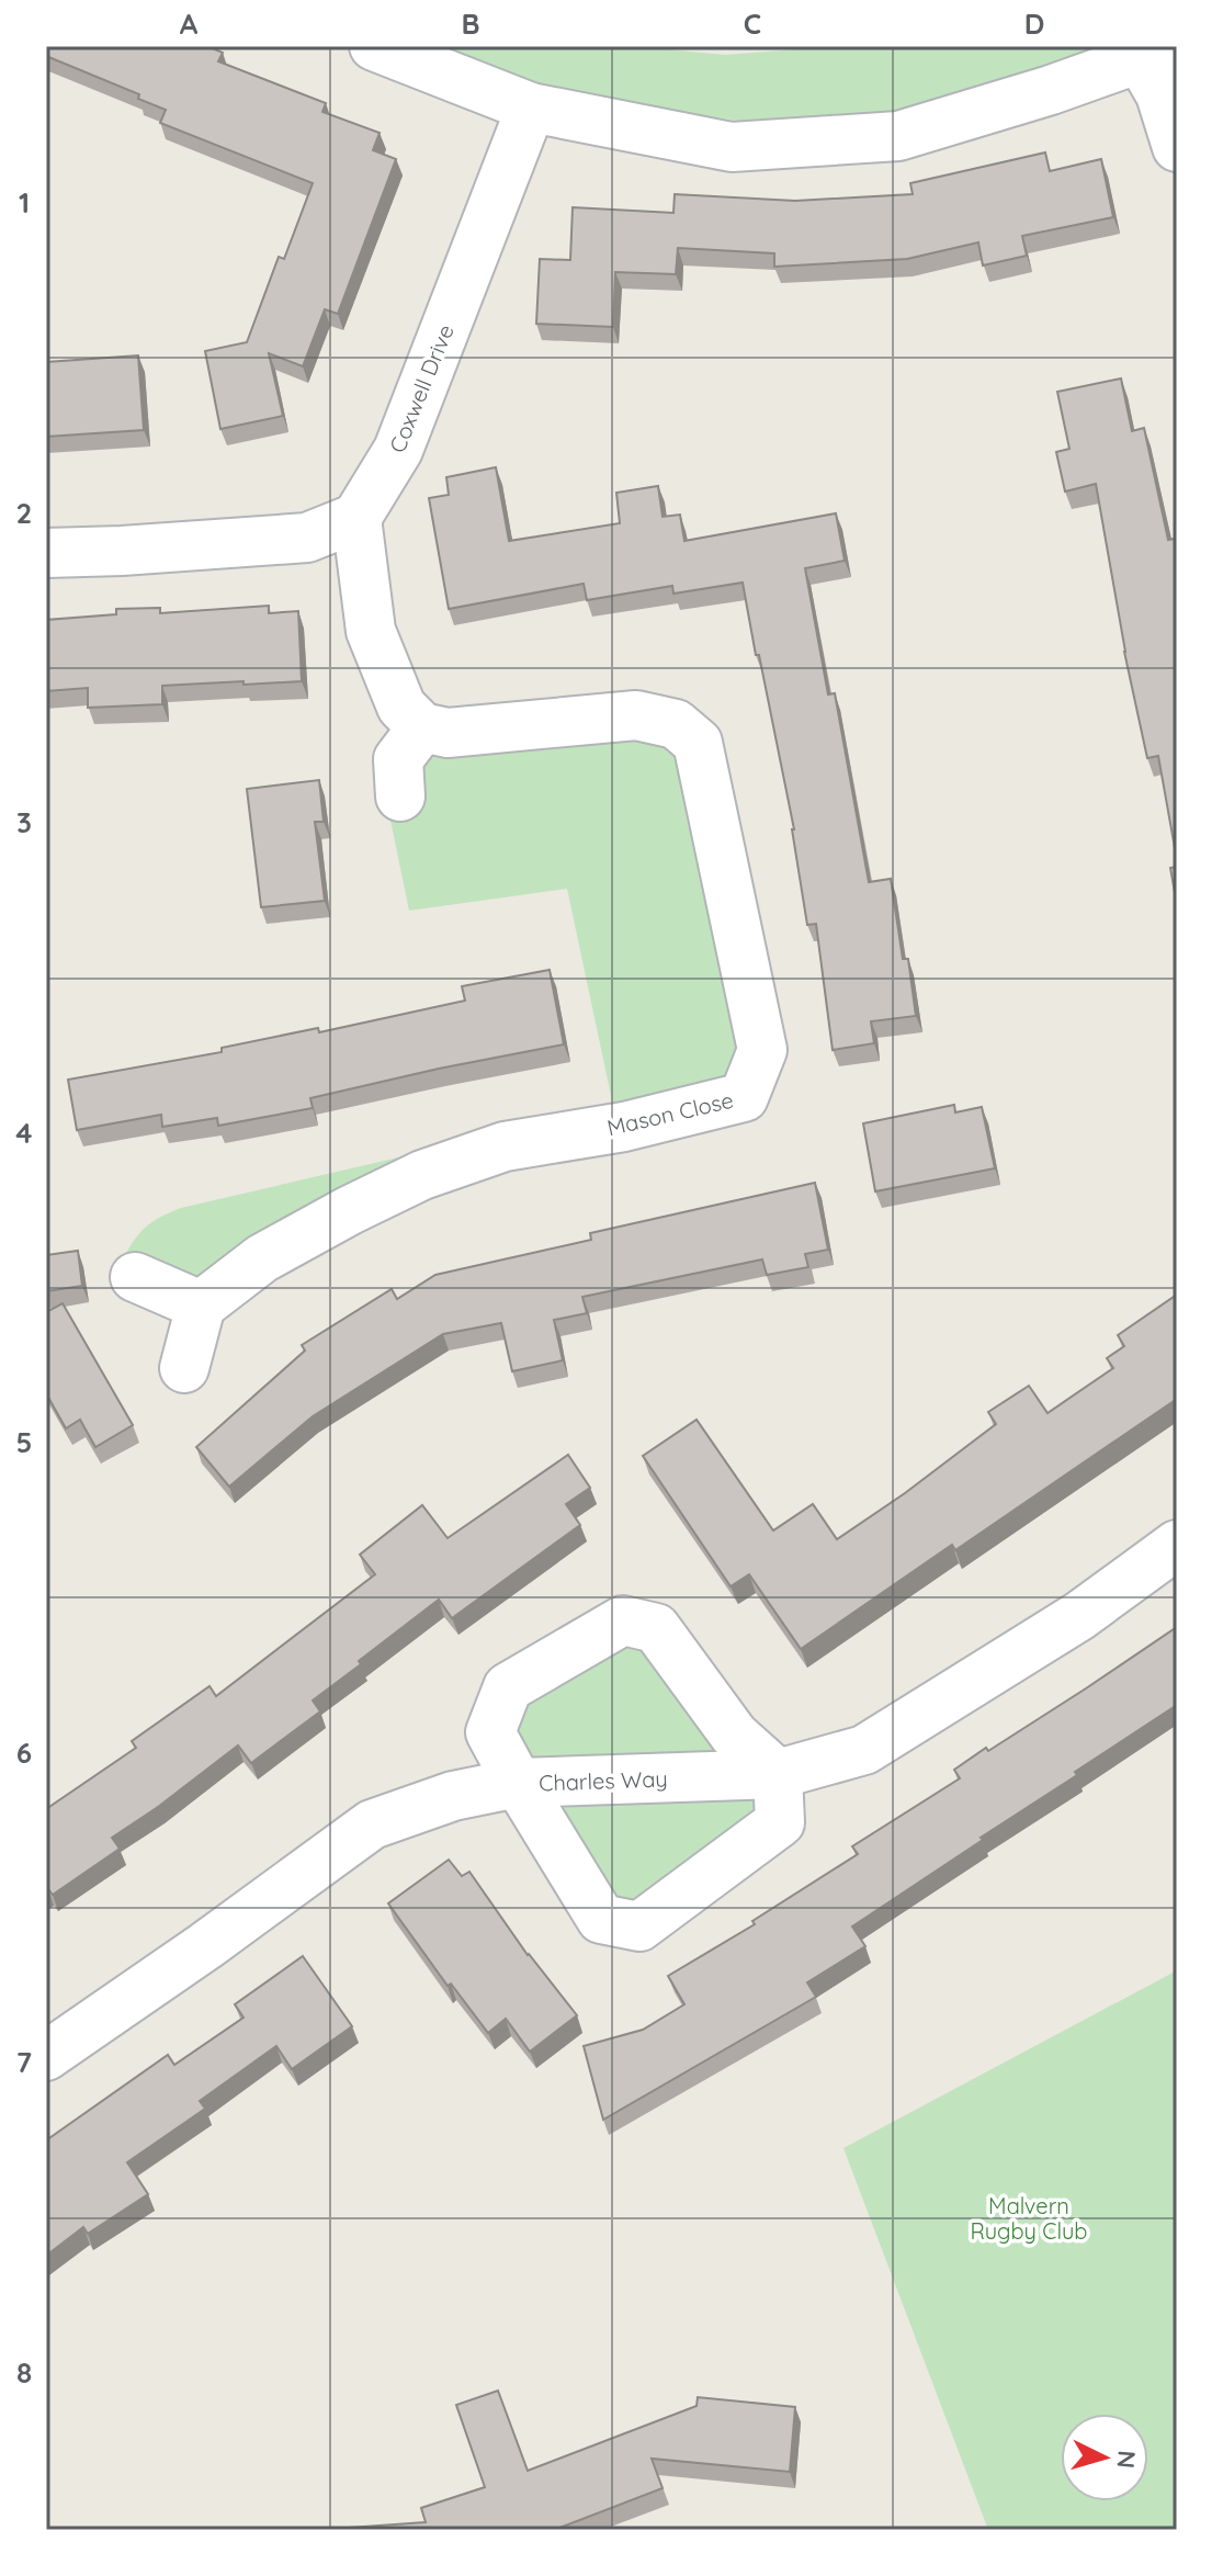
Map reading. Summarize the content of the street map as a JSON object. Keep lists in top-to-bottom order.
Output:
{
  "streets": {
    "street": ["Coxwell Drive", "Mason Close", "Charles Way"]
  },
  "parks": ["Malvern Rugby Club"],
  "north": "right",
  "grid": {
    "columns": [
      "A",
      "B",
      "C",
      "D"
    ],
    "rows": [
      "1",
      "2",
      "3",
      "4",
      "5",
      "6",
      "7",
      "8"
    ]
  }
}
